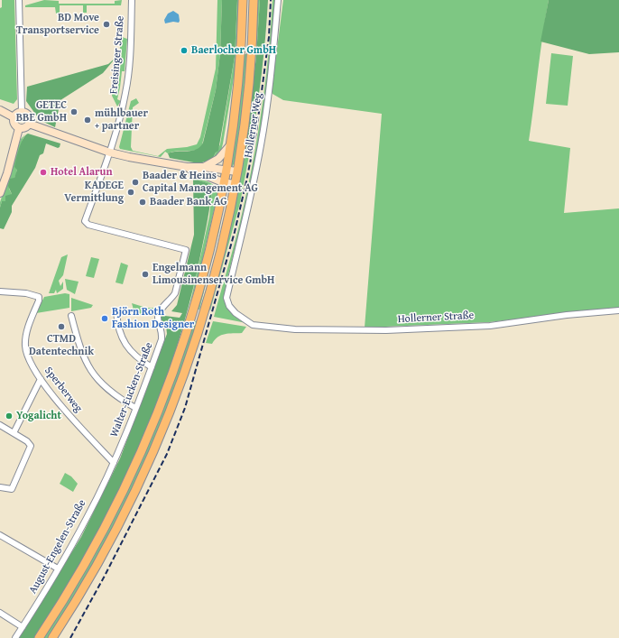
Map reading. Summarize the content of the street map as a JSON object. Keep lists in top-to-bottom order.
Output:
{
  "streets": {
    "street": [
      "Freisinger Straße",
      "Hollerner Weg",
      "Hollerner Straße",
      "Sperberweg",
      "Walter-Eucken-Straße",
      "August-Engelen-Straße"
    ]
  },
  "crossings": [
    ["Freisinger Straße", "Walter-Eucken-Straße"],
    ["Hollerner Weg", "Hollerner Straße"],
    ["Sperberweg", "Walter-Eucken-Straße"],
    ["Sperberweg", "August-Engelen-Straße"],
    ["Walter-Eucken-Straße", "August-Engelen-Straße"]
  ],
  "places": [
    "BD Move Transportservice",
    "Baerlocher GmbH",
    "GETEC BBE GmbH",
    "mühlbauer + partner",
    "Hotel Alarun",
    "Baader & Heins Capital Management AG",
    "KADEGE Vermittlung",
    "Baader Bank AG",
    "Engelmann Limousinenservice GmbH",
    "Björn Roth Fashion Designer",
    "CTMD Datentechnik",
    "Yogalicht"
  ]
}
